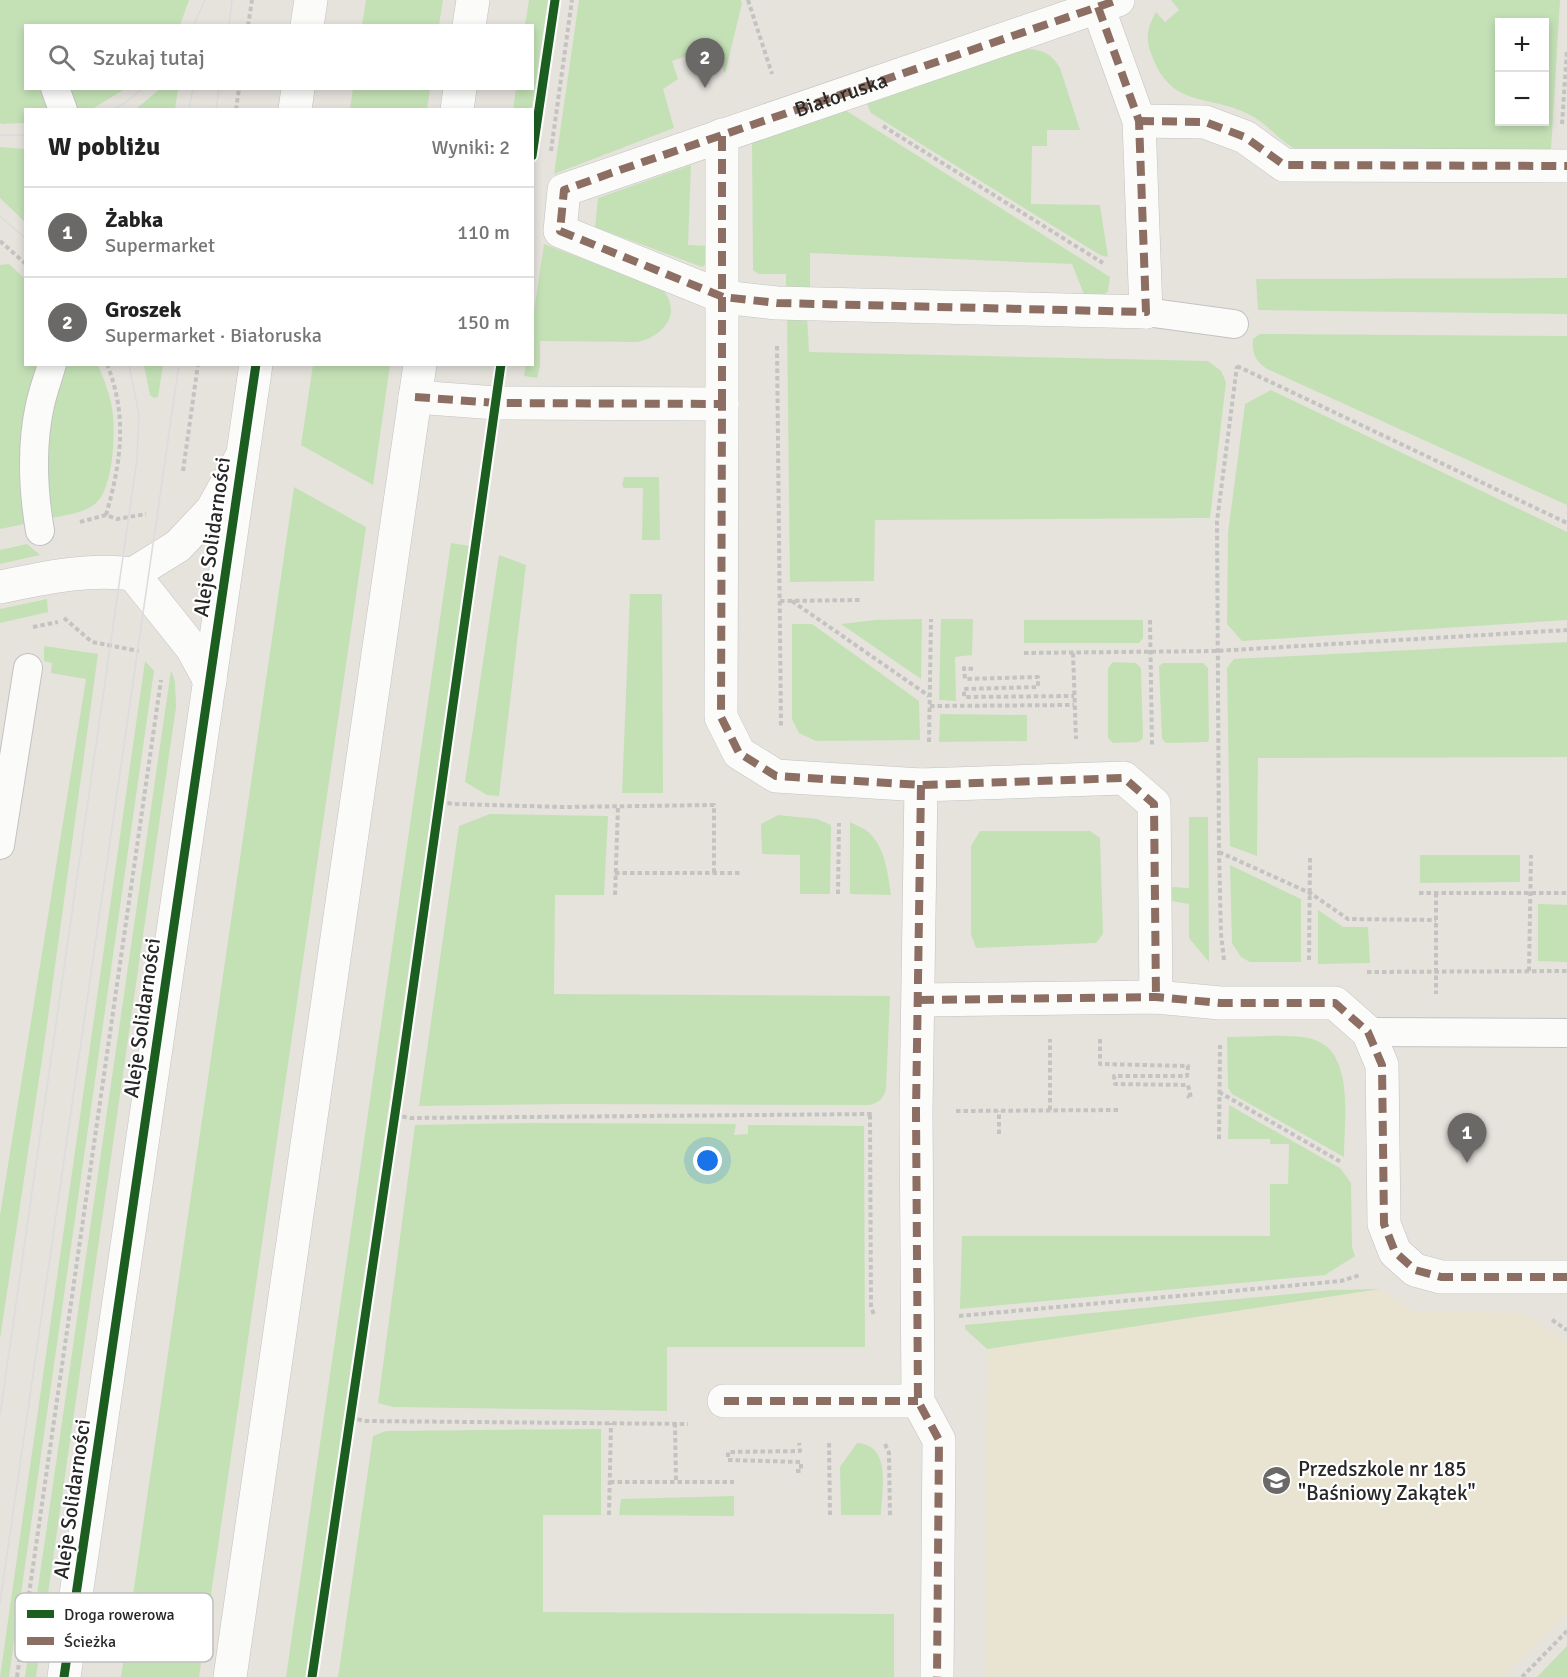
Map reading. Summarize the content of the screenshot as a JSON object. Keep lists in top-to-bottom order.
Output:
{
  "streets": {
    "street": ["Białoruska", "Aleje Solidarności"]
  },
  "places": {
    "school or university": ["Przedszkole nr 185 \"Baśniowy Zakątek\""]
  },
  "legend": ["Droga rowerowa", "Ścieżka"],
  "page": {
    "map_buttons": ["+", "−"],
    "search": "Szukaj tutaj",
    "pins": ["2", "1"],
    "heading": ["W pobliżu", "Wyniki: 2"],
    "list": [
      {
        "mark": "1",
        "name": "Żabka",
        "note": "Supermarket",
        "value": "110 m"
      },
      {
        "mark": "2",
        "name": "Groszek",
        "note": "Supermarket · Białoruska",
        "value": "150 m"
      }
    ]
  }
}
